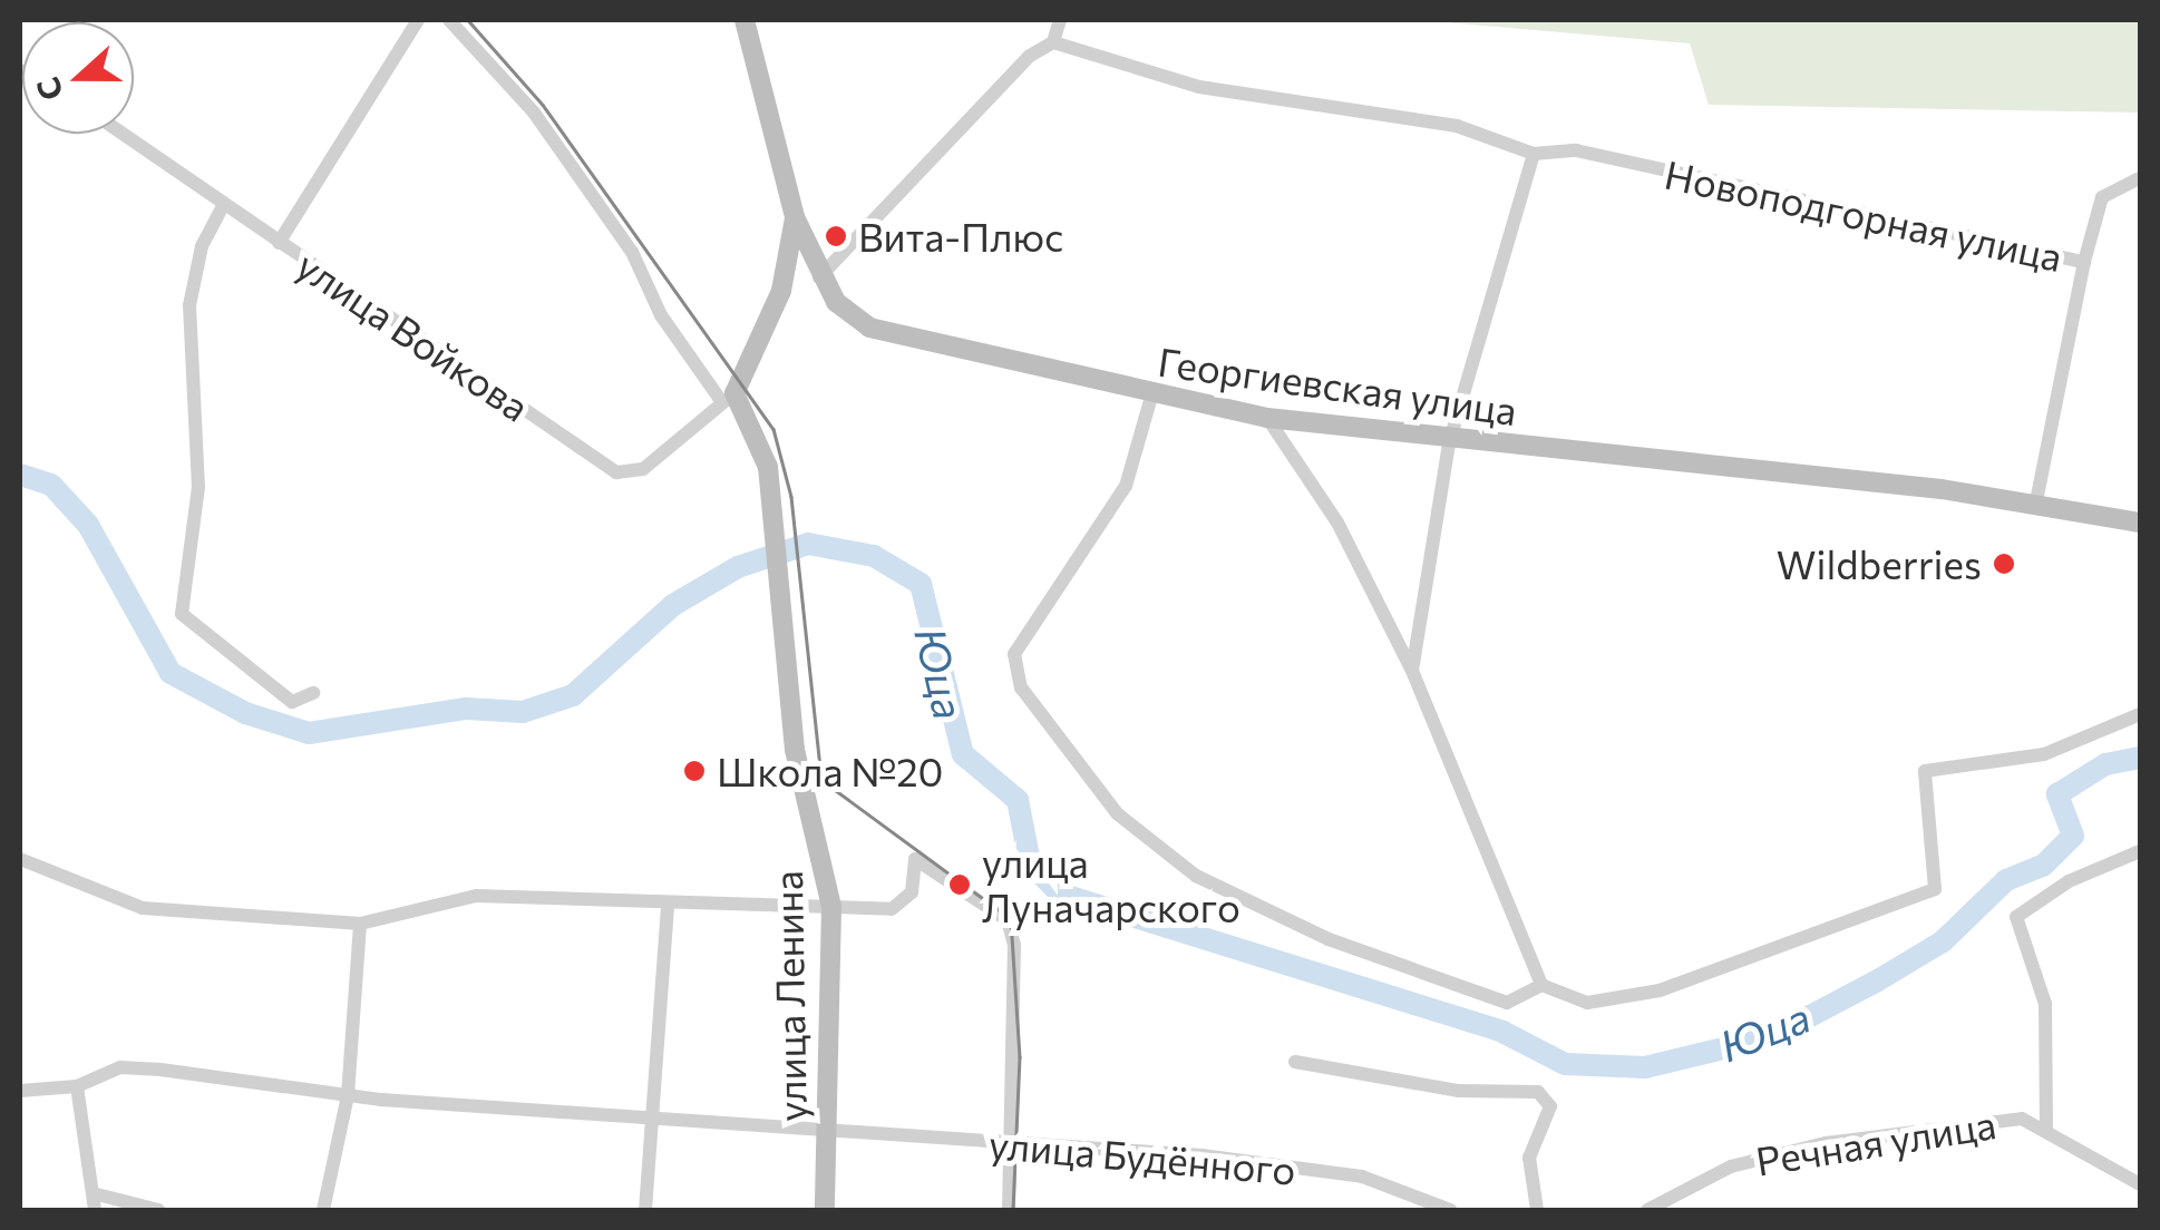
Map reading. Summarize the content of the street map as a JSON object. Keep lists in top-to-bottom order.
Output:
{
  "streets": {
    "main road": ["Георгиевская улица", "улица Ленина"],
    "street": [
      "Новоподгорная улица",
      "улица Войкова",
      "Речная улица",
      "улица Будённого"
    ]
  },
  "crossings": [
    ["улица Войкова", "улица Ленина"],
    ["улица Ленина", "улица Будённого"]
  ],
  "water": ["Юца"],
  "places": [
    "Вита-Плюс",
    "Wildberries",
    "Школа №20",
    "улица Луначарского"
  ],
  "north": "left"
}
